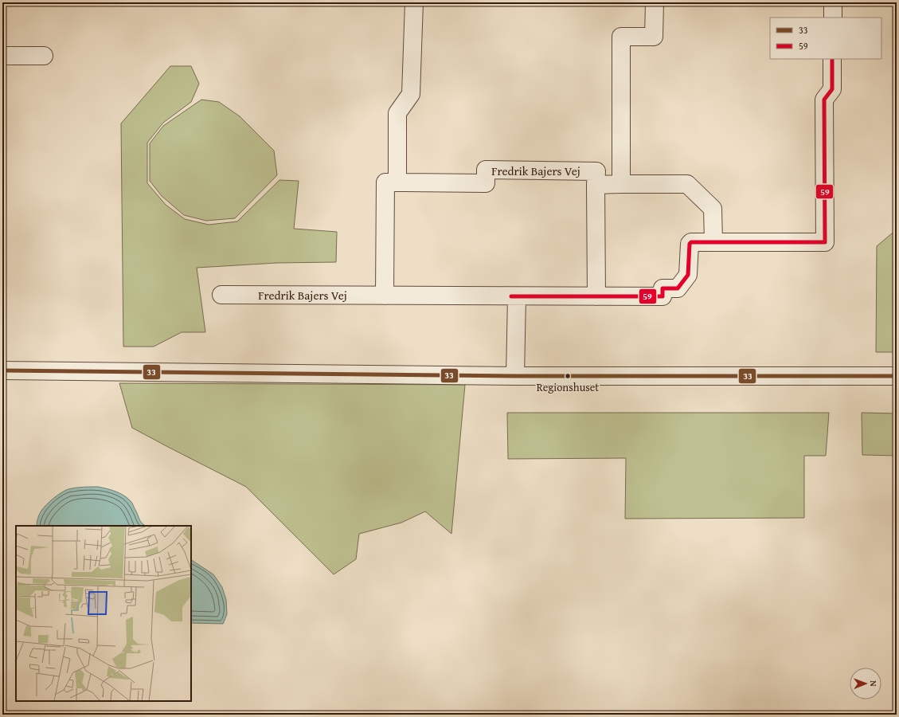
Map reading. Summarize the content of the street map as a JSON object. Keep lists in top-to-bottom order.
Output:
{
  "streets": {
    "street": ["Fredrik Bajers Vej"]
  },
  "places": ["Regionshuset"],
  "lines": ["transit line 59", "transit line 33"],
  "legend": ["33", "59"],
  "north": "right"
}
